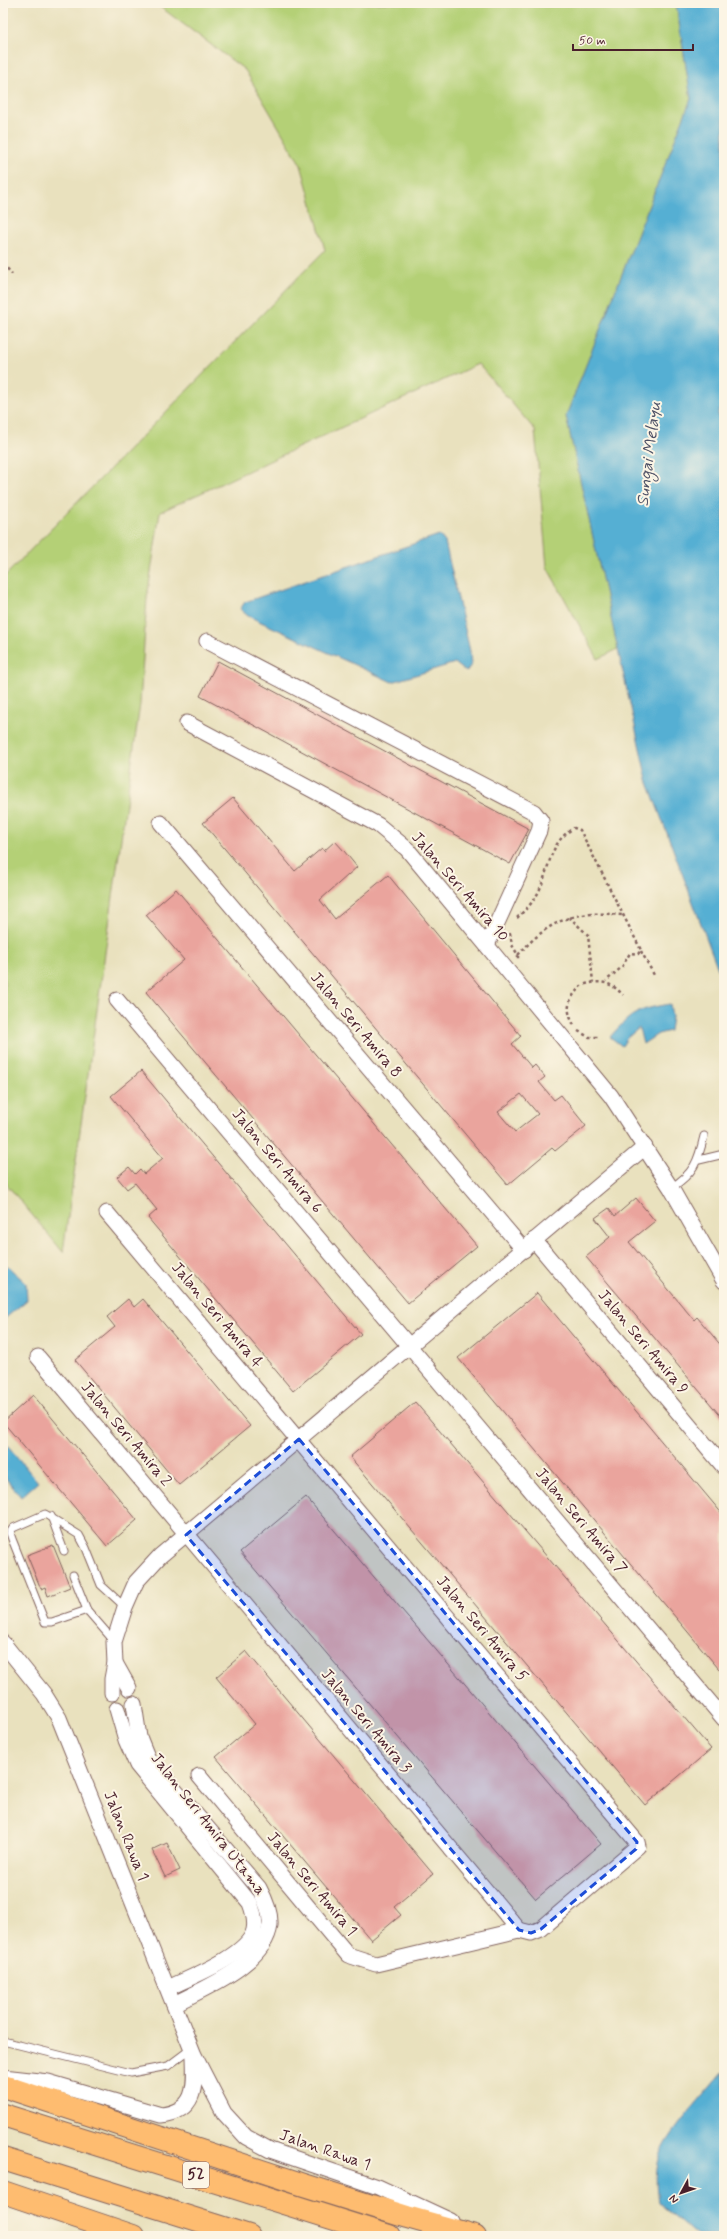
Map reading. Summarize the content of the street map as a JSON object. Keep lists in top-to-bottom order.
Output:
{
  "streets": {
    "main road": ["52"],
    "street": [
      "Jalan Seri Amira 10",
      "Jalan Seri Amira 8",
      "Jalan Seri Amira 6",
      "Jalan Seri Amira 4",
      "Jalan Seri Amira 9",
      "Jalan Seri Amira 2",
      "Jalan Seri Amira 7",
      "Jalan Seri Amira 5",
      "Jalan Seri Amira 3",
      "Jalan Seri Amira Utama",
      "Jalan Rawa 1",
      "Jalan Seri Amira 1"
    ]
  },
  "crossings": [
    ["Jalan Seri Amira 8", "Jalan Seri Amira 9"],
    ["Jalan Seri Amira 6", "Jalan Seri Amira 7"],
    ["Jalan Seri Amira 4", "Jalan Seri Amira 5"],
    ["Jalan Seri Amira 2", "Jalan Seri Amira 3"],
    ["Jalan Seri Amira 5", "Jalan Seri Amira 1"],
    ["Jalan Seri Amira 3", "Jalan Seri Amira 1"],
    ["Jalan Seri Amira Utama", "Jalan Rawa 1"]
  ],
  "water": ["Sungai Melayu"],
  "scale_bar": "50 m",
  "north": "bottom left"
}
